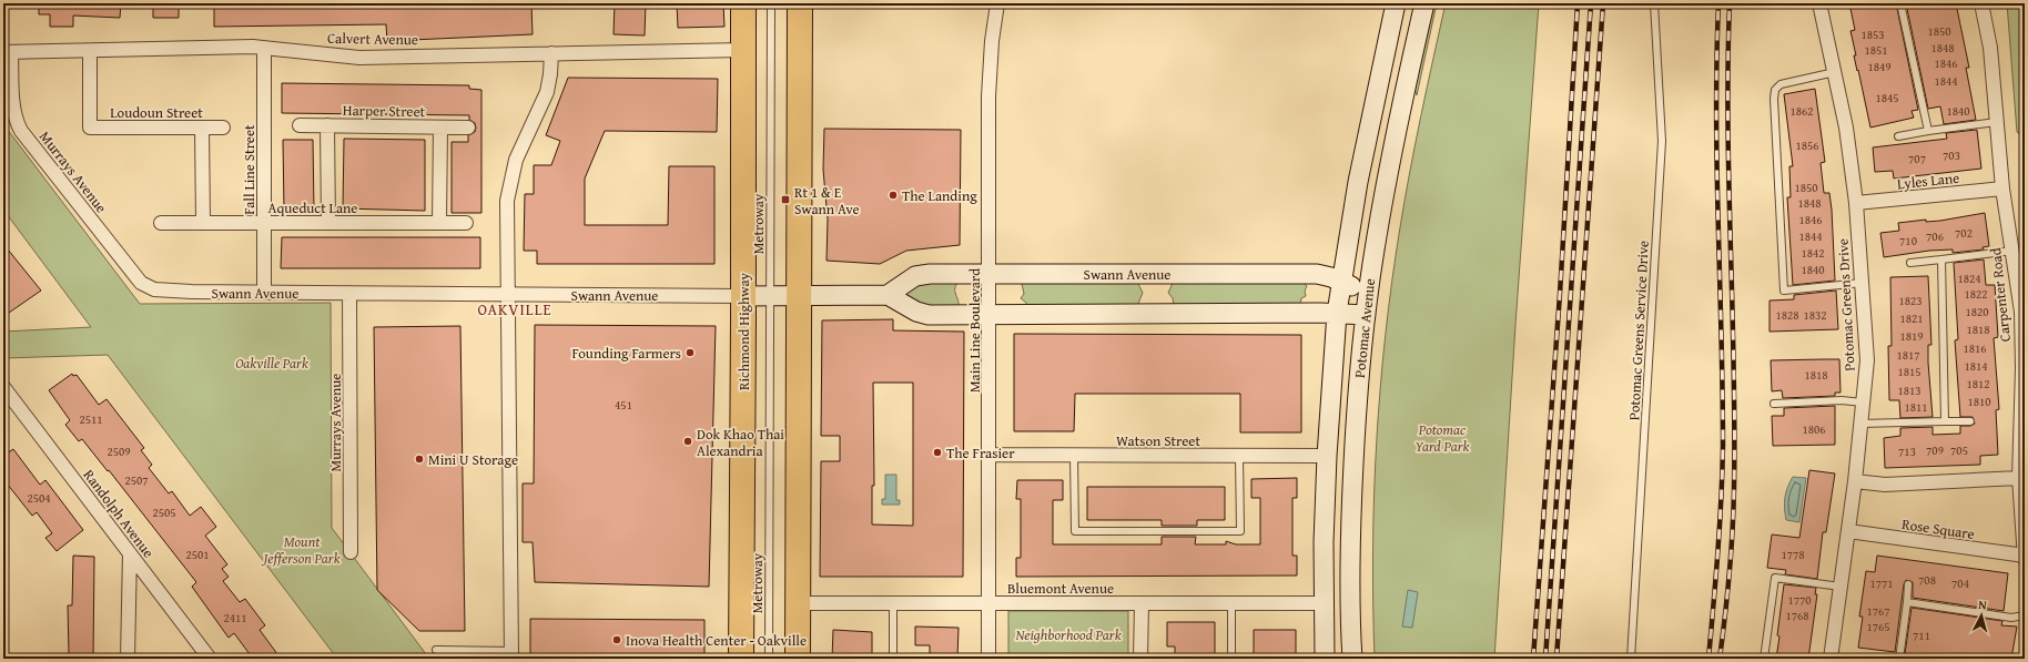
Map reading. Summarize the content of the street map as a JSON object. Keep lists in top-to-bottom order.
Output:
{
  "streets": {
    "highway": ["Richmond Highway"],
    "street": [
      "Calvert Avenue",
      "Harper Street",
      "Loudoun Street",
      "Fall Line Street",
      "Murrays Avenue",
      "Lyles Lane",
      "Aqueduct Lane",
      "Swann Avenue",
      "Carpenter Road",
      "Potomac Greens Drive",
      "Potomac Avenue",
      "Main Line Boulevard",
      "Watson Street",
      "Randolph Avenue",
      "Rose Square",
      "Bluemont Avenue"
    ],
    "lane": ["Metroway", "Potomac Greens Service Drive"]
  },
  "crossings": [
    ["Calvert Avenue", "Loudoun Street"],
    ["Calvert Avenue", "Fall Line Street"],
    ["Calvert Avenue", "Murrays Avenue"],
    ["Calvert Avenue", "Richmond Highway"],
    ["Fall Line Street", "Aqueduct Lane"],
    ["Fall Line Street", "Swann Avenue"],
    ["Murrays Avenue", "Swann Avenue"],
    ["Lyles Lane", "Carpenter Road"],
    ["Lyles Lane", "Potomac Greens Drive"],
    ["Metroway", "Swann Avenue"],
    ["Swann Avenue", "Potomac Avenue"],
    ["Swann Avenue", "Main Line Boulevard"],
    ["Swann Avenue", "Richmond Highway"],
    ["Carpenter Road", "Rose Square"],
    ["Potomac Greens Drive", "Rose Square"],
    ["Potomac Avenue", "Watson Street"],
    ["Potomac Avenue", "Bluemont Avenue"],
    ["Main Line Boulevard", "Watson Street"],
    ["Main Line Boulevard", "Bluemont Avenue"]
  ],
  "districts": ["OAKVILLE"],
  "parks": [
    "Oakville Park",
    "Potomac Yard Park",
    "Mount Jefferson Park",
    "Neighborhood Park"
  ],
  "places": {
    "other": [
      "The Landing",
      "Founding Farmers",
      "Dok Khao Thai Alexandria",
      "The Frasier",
      "Mini U Storage",
      "Inova Health Center - Oakville"
    ],
    "transit": ["Rt 1 & E Swann Ave"]
  },
  "house_numbers": [
    "1850",
    "1853",
    "1848",
    "1851",
    "1846",
    "1849",
    "1844",
    "1845",
    "1862",
    "1840",
    "1856",
    "703",
    "707",
    "1850",
    "1848",
    "1846",
    "702",
    "1844",
    "706",
    "710",
    "1842",
    "1840",
    "1824",
    "1822",
    "1823",
    "1820",
    "1828",
    "1832",
    "1821",
    "1818",
    "1819",
    "1816",
    "1817",
    "1814",
    "1815",
    "1818",
    "1812",
    "1813",
    "1810",
    "451",
    "1811",
    "2511",
    "1806",
    "709",
    "705",
    "2509",
    "713",
    "2507",
    "2504",
    "2505",
    "2501",
    "1778",
    "708",
    "1771",
    "704",
    "1770",
    "1767",
    "1768",
    "2411",
    "1765",
    "711"
  ],
  "north": "top"
}
